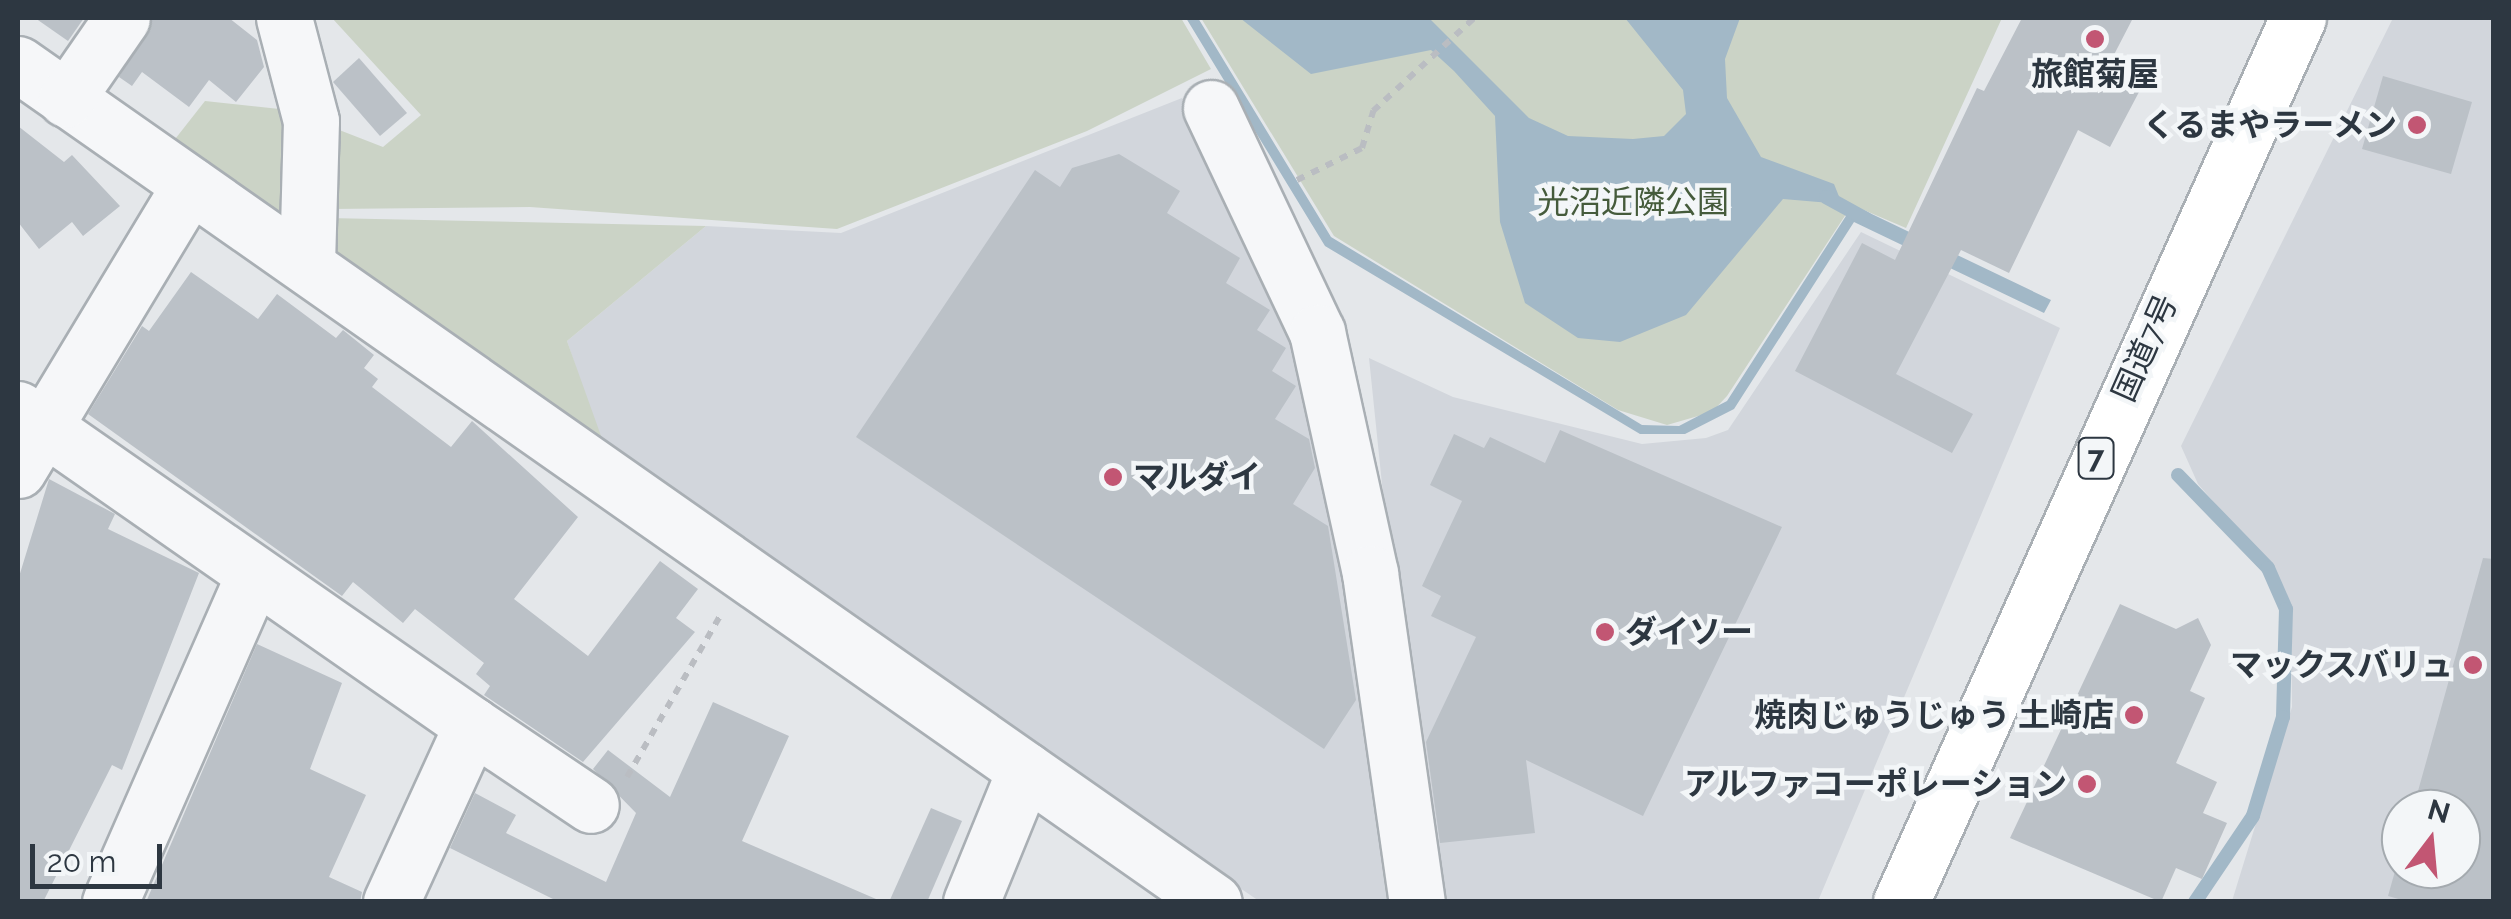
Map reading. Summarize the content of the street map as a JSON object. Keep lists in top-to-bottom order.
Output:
{
  "streets": {
    "highway": ["国道7号", "7"]
  },
  "parks": ["光沼近隣公園"],
  "places": [
    "旅館菊屋",
    "くるまやラーメン",
    "マルダイ",
    "ダイソー",
    "マックスバリュ",
    "焼肉じゅうじゅう 土崎店",
    "アルファコーポレーション"
  ],
  "scale_bar": "20 m",
  "north": "top"
}
